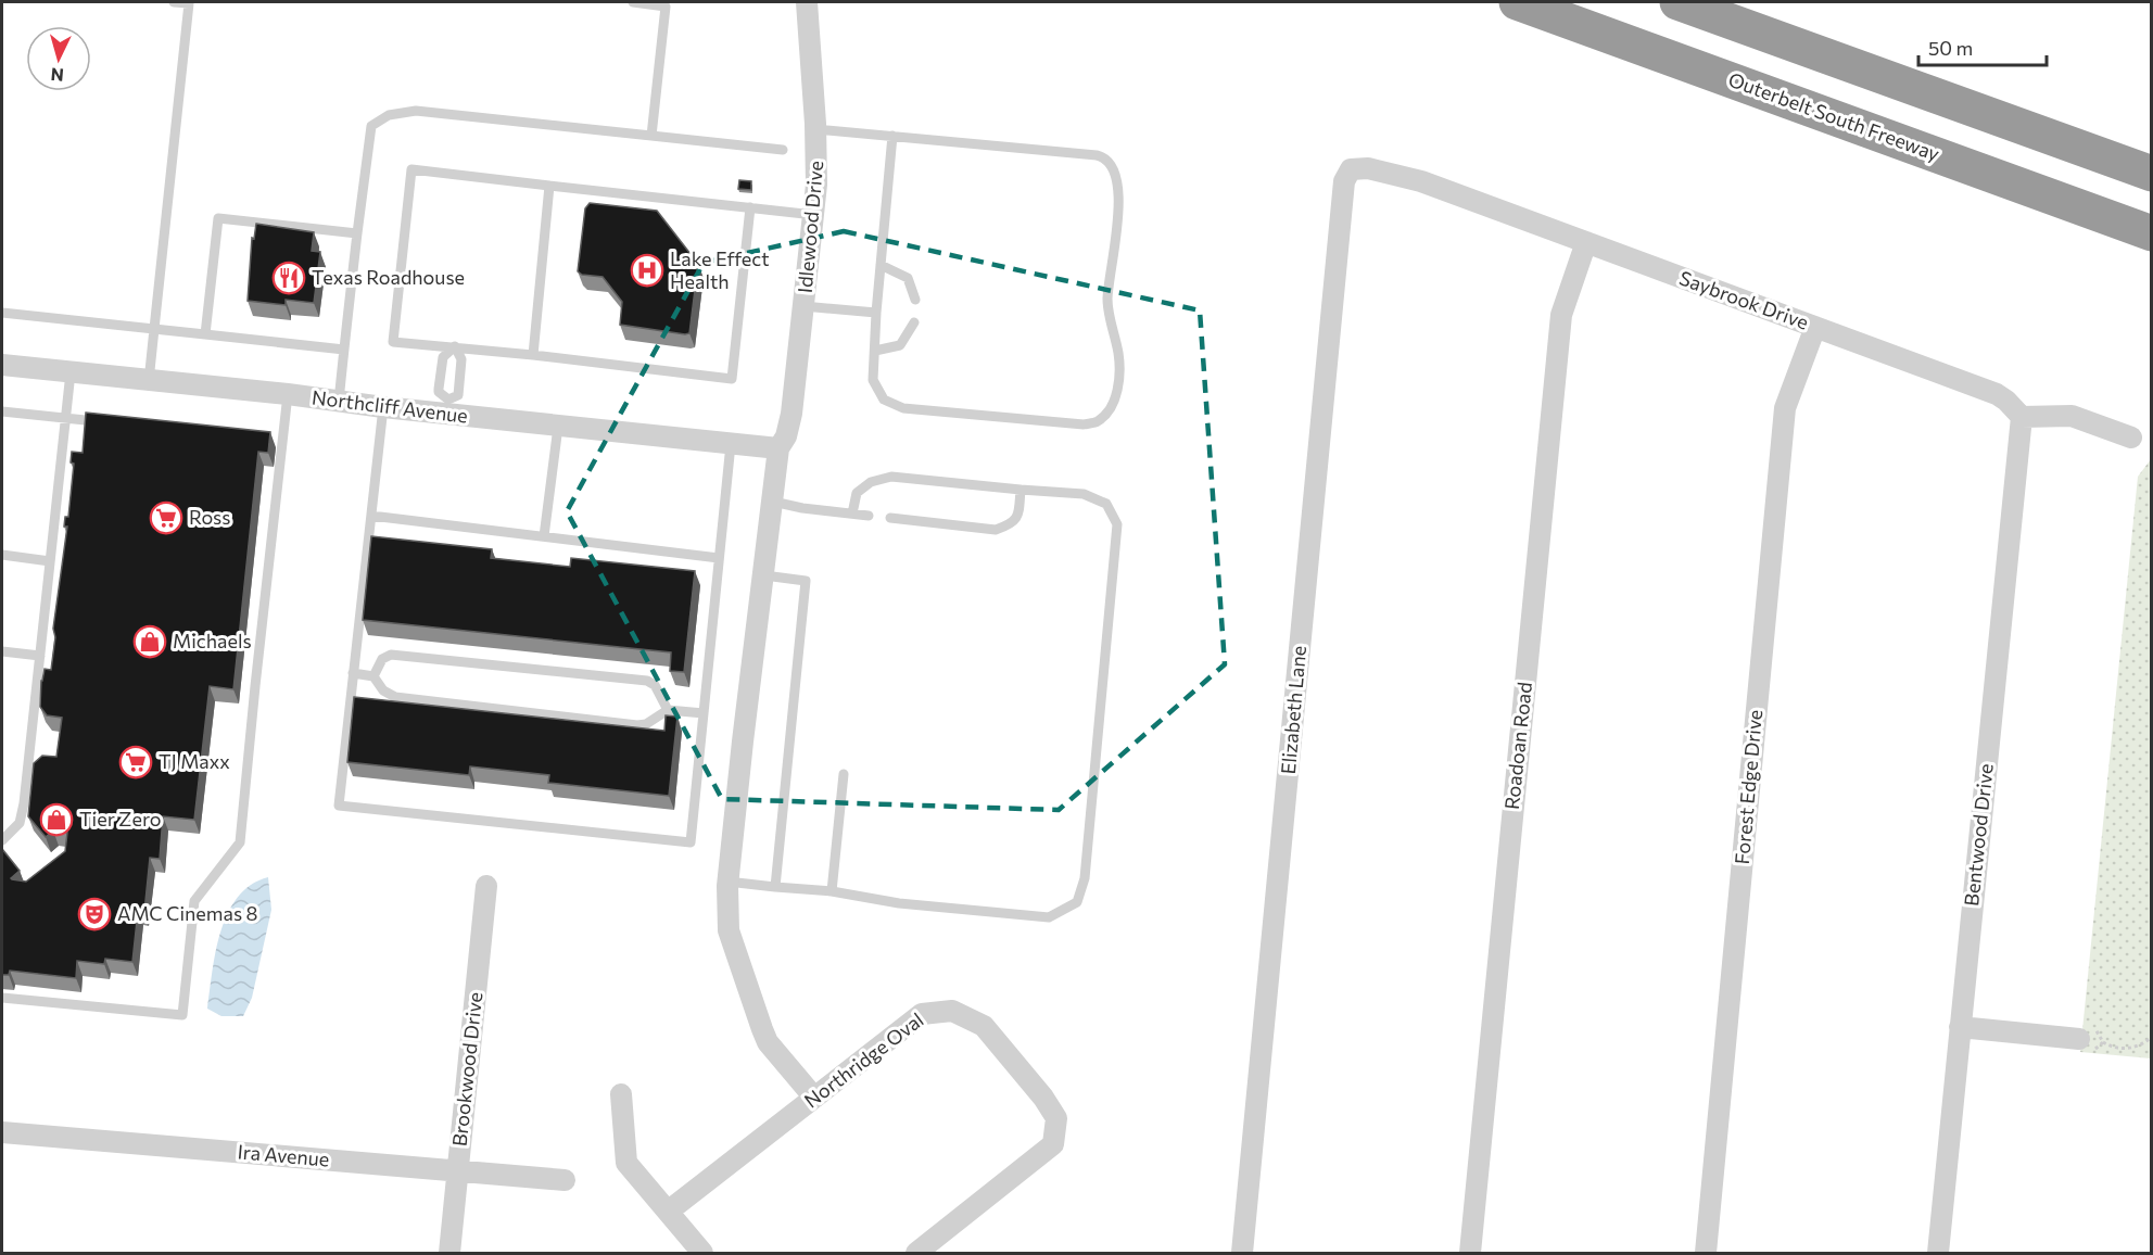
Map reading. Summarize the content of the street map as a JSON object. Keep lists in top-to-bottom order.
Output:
{
  "streets": {
    "highway": ["Outerbelt South Freeway"],
    "street": [
      "Idlewood Drive",
      "Saybrook Drive",
      "Northcliff Avenue",
      "Elizabeth Lane",
      "Roadoan Road",
      "Forest Edge Drive",
      "Bentwood Drive",
      "Northridge Oval",
      "Brookwood Drive",
      "Ira Avenue"
    ]
  },
  "crossings": [
    ["Idlewood Drive", "Northcliff Avenue"],
    ["Idlewood Drive", "Northridge Oval"],
    ["Saybrook Drive", "Elizabeth Lane"],
    ["Saybrook Drive", "Roadoan Road"],
    ["Saybrook Drive", "Forest Edge Drive"],
    ["Saybrook Drive", "Bentwood Drive"],
    ["Brookwood Drive", "Ira Avenue"]
  ],
  "places": {
    "hospital": ["Lake Effect Health"],
    "restaurant": ["Texas Roadhouse"],
    "supermarket": ["Ross", "TJ Maxx"],
    "shop": ["Michaels", "Tier Zero"],
    "theatre": ["AMC Cinemas 8"]
  },
  "scale_bar": "50 m",
  "north": "bottom"
}
